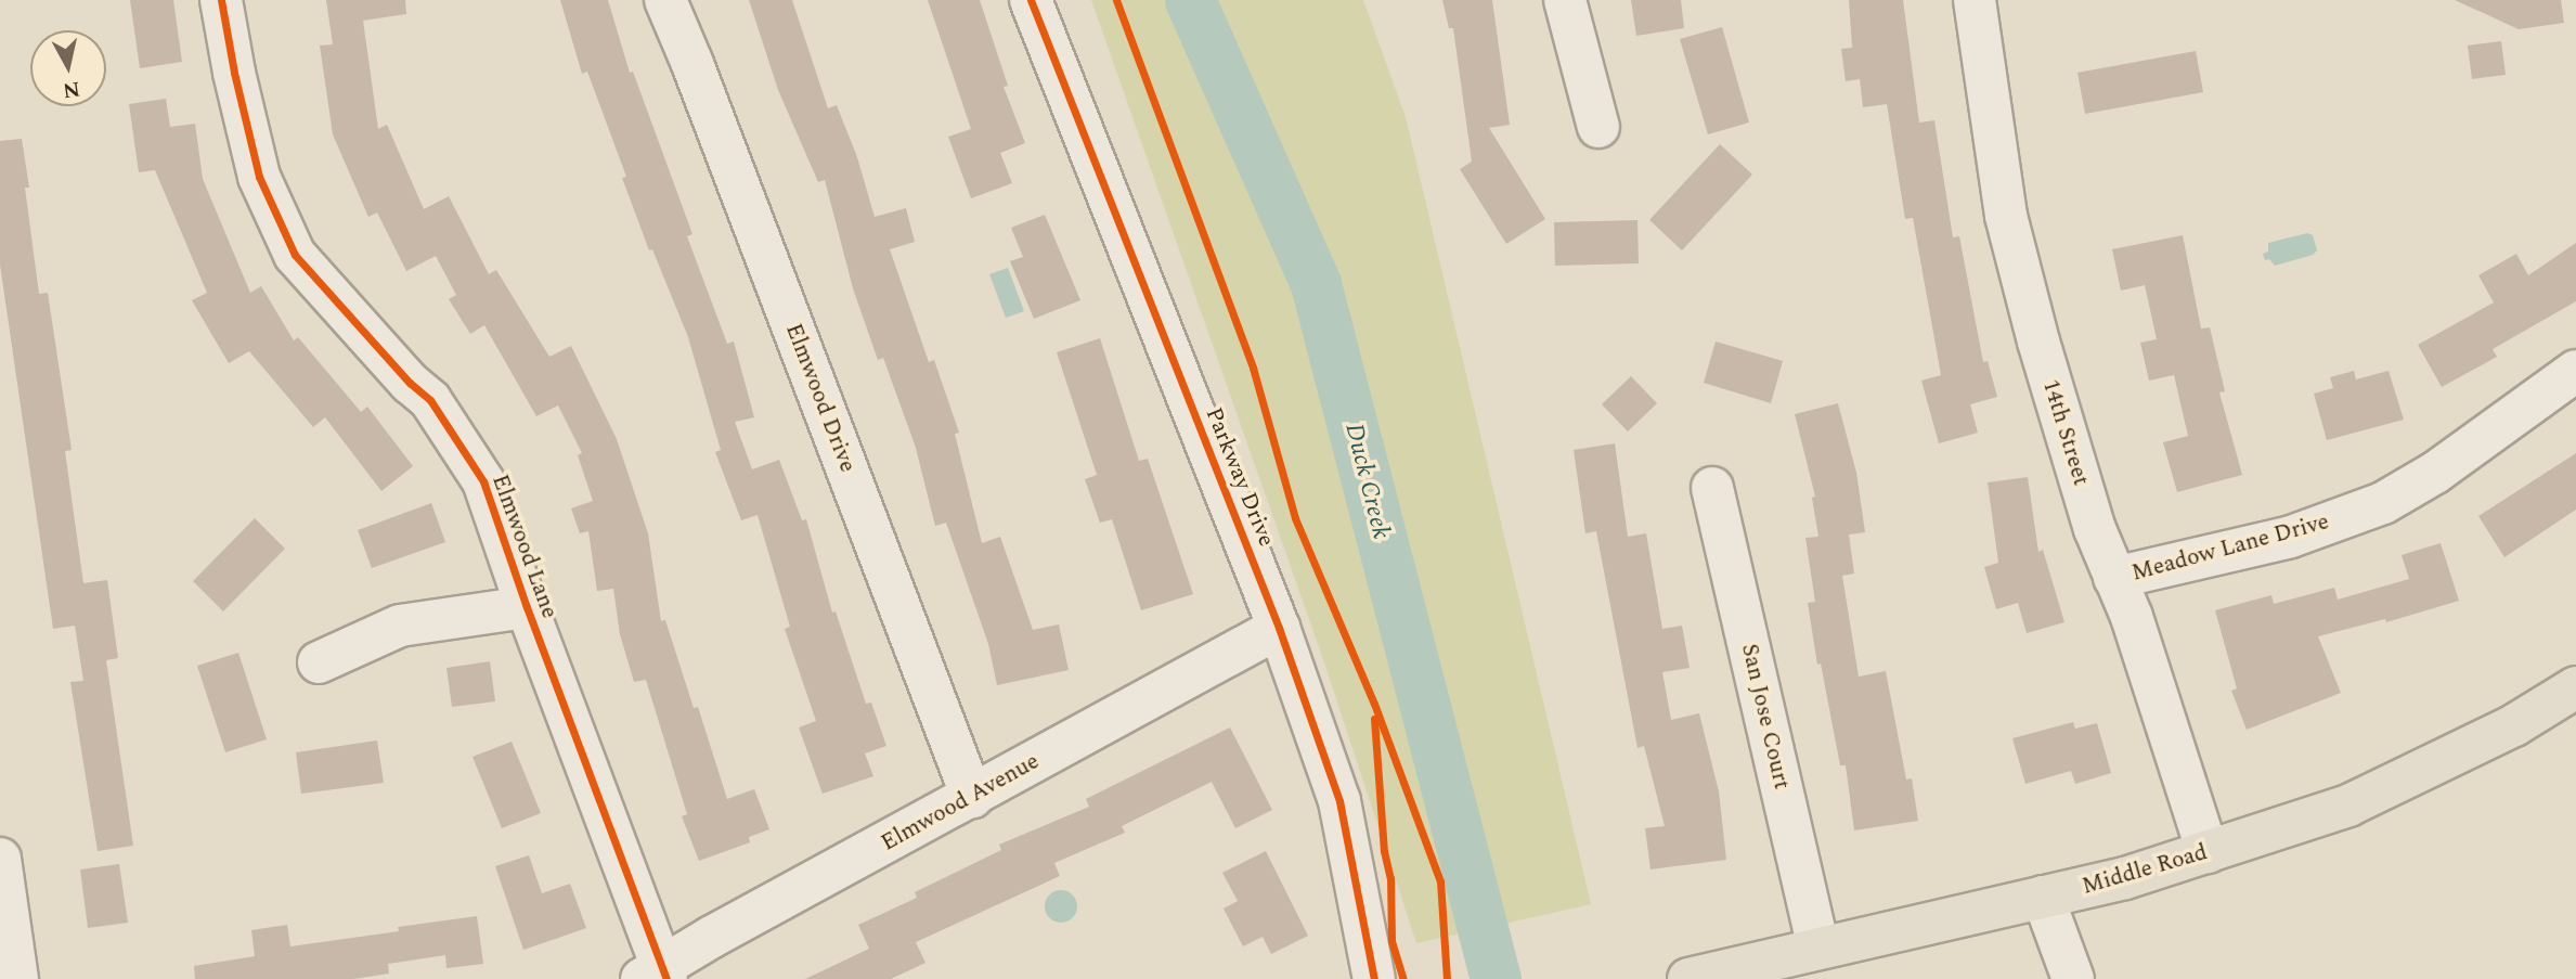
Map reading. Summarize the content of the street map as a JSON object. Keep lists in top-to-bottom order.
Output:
{
  "streets": {
    "main road": ["Middle Road"],
    "street": [
      "Elmwood Drive",
      "14th Street",
      "Parkway Drive",
      "Elmwood Lane",
      "Meadow Lane Drive",
      "San Jose Court",
      "Elmwood Avenue"
    ]
  },
  "crossings": [
    ["Elmwood Drive", "Elmwood Avenue"],
    ["14th Street", "Meadow Lane Drive"],
    ["14th Street", "Middle Road"],
    ["Parkway Drive", "Elmwood Avenue"],
    ["Elmwood Lane", "Elmwood Avenue"],
    ["San Jose Court", "Middle Road"]
  ],
  "water": ["Duck Creek"],
  "north": "bottom"
}
